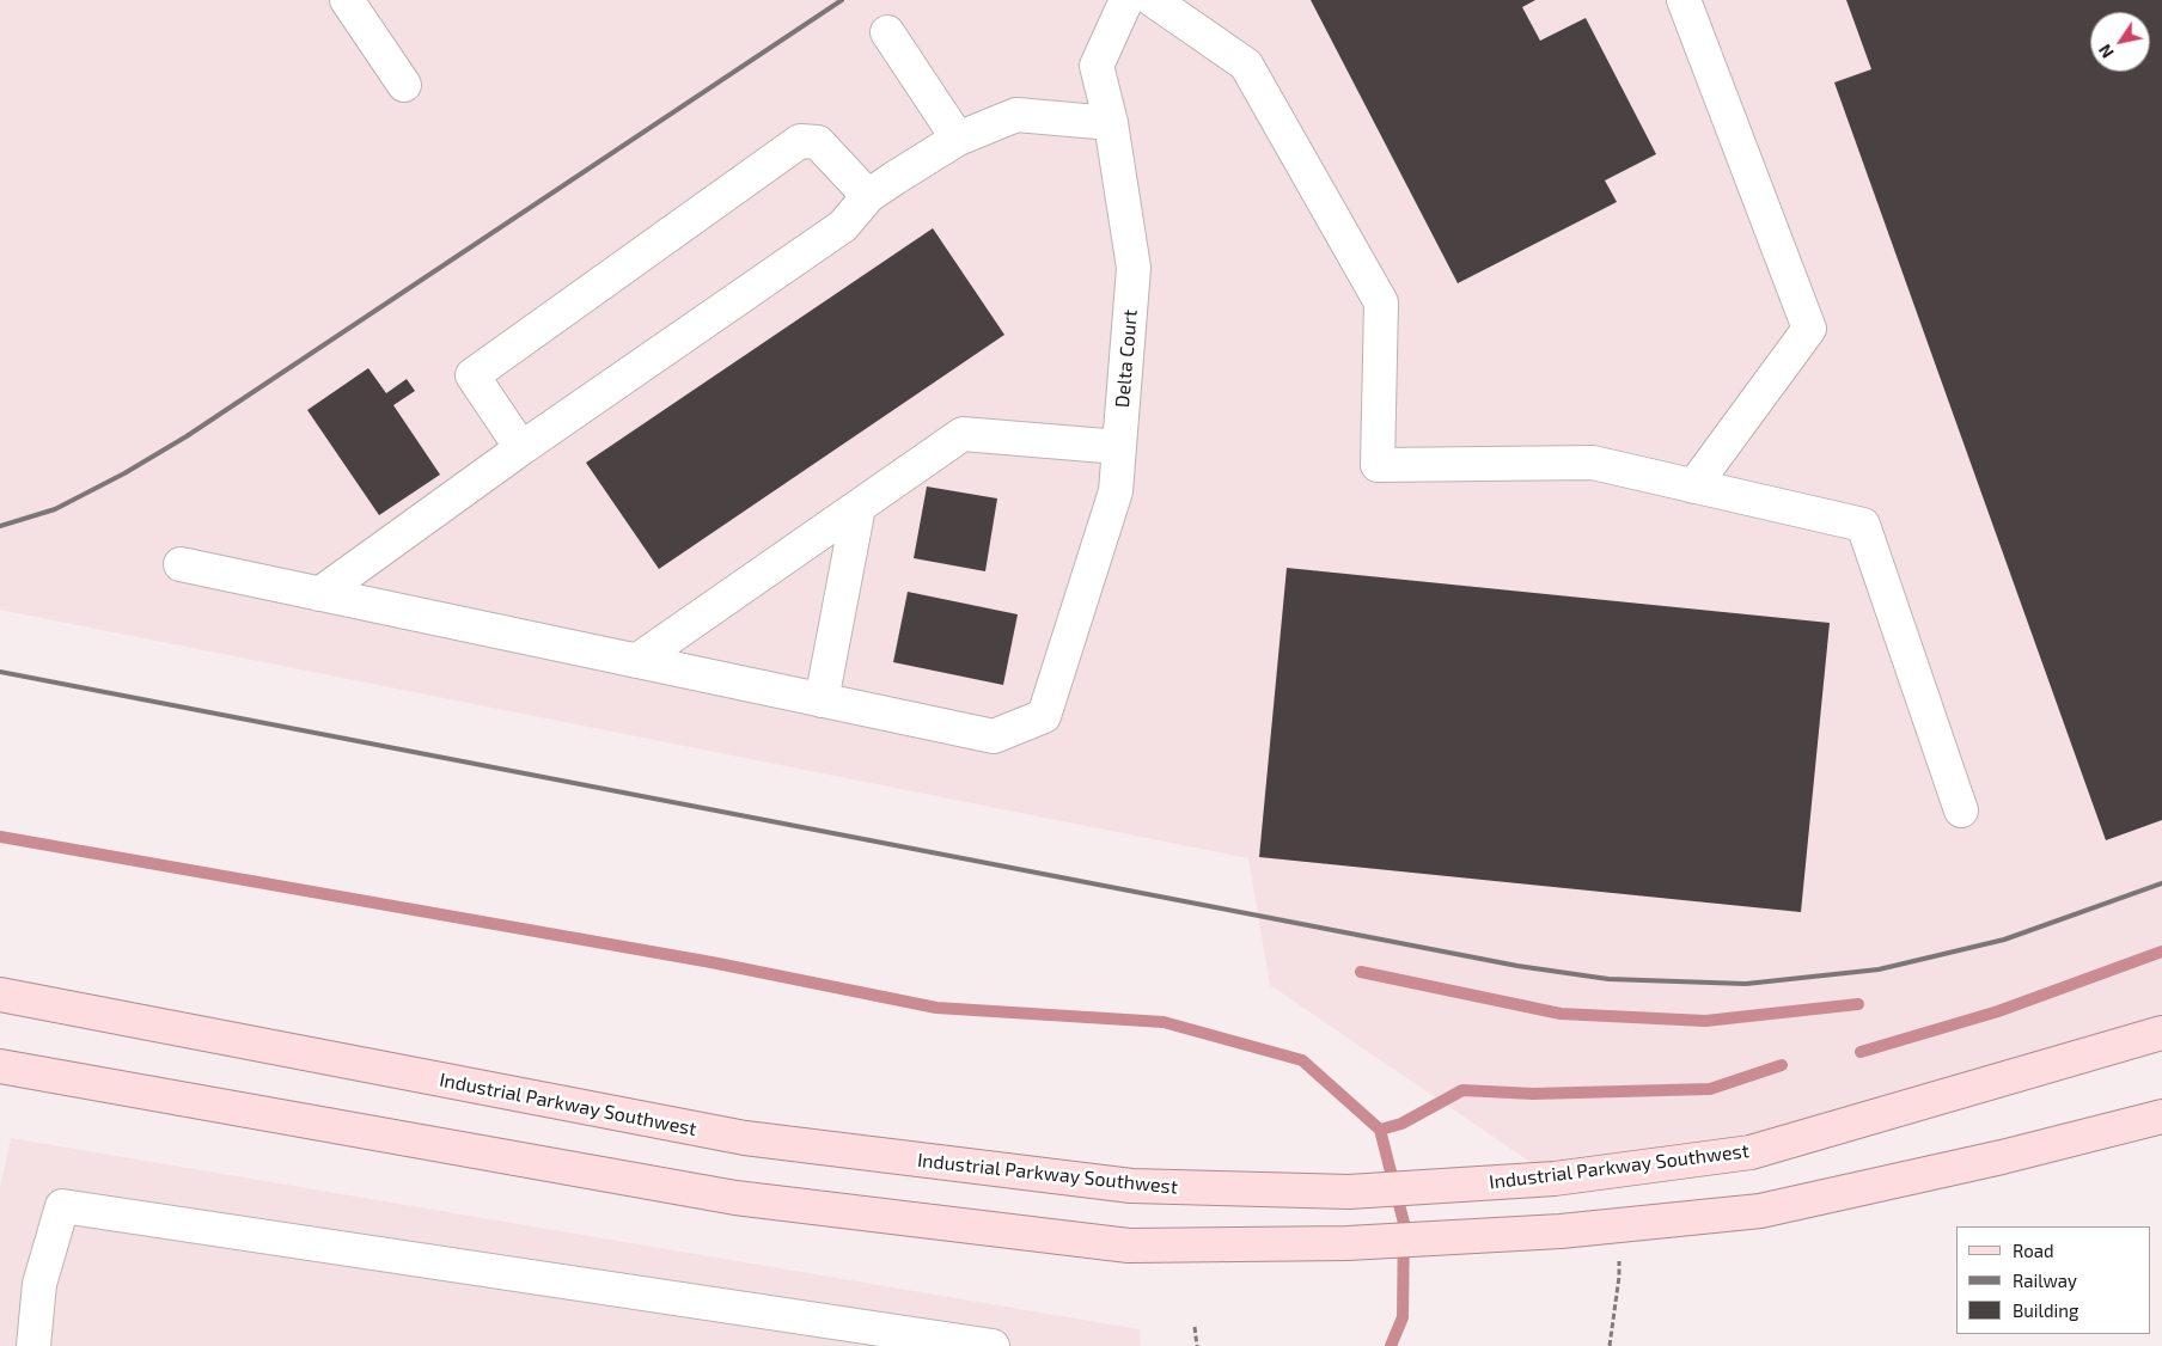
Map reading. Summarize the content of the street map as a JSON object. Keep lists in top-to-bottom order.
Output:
{
  "streets": {
    "main road": ["Industrial Parkway Southwest"],
    "street": ["Delta Court"]
  },
  "legend": ["Road", "Railway", "Building"],
  "north": "bottom left"
}
